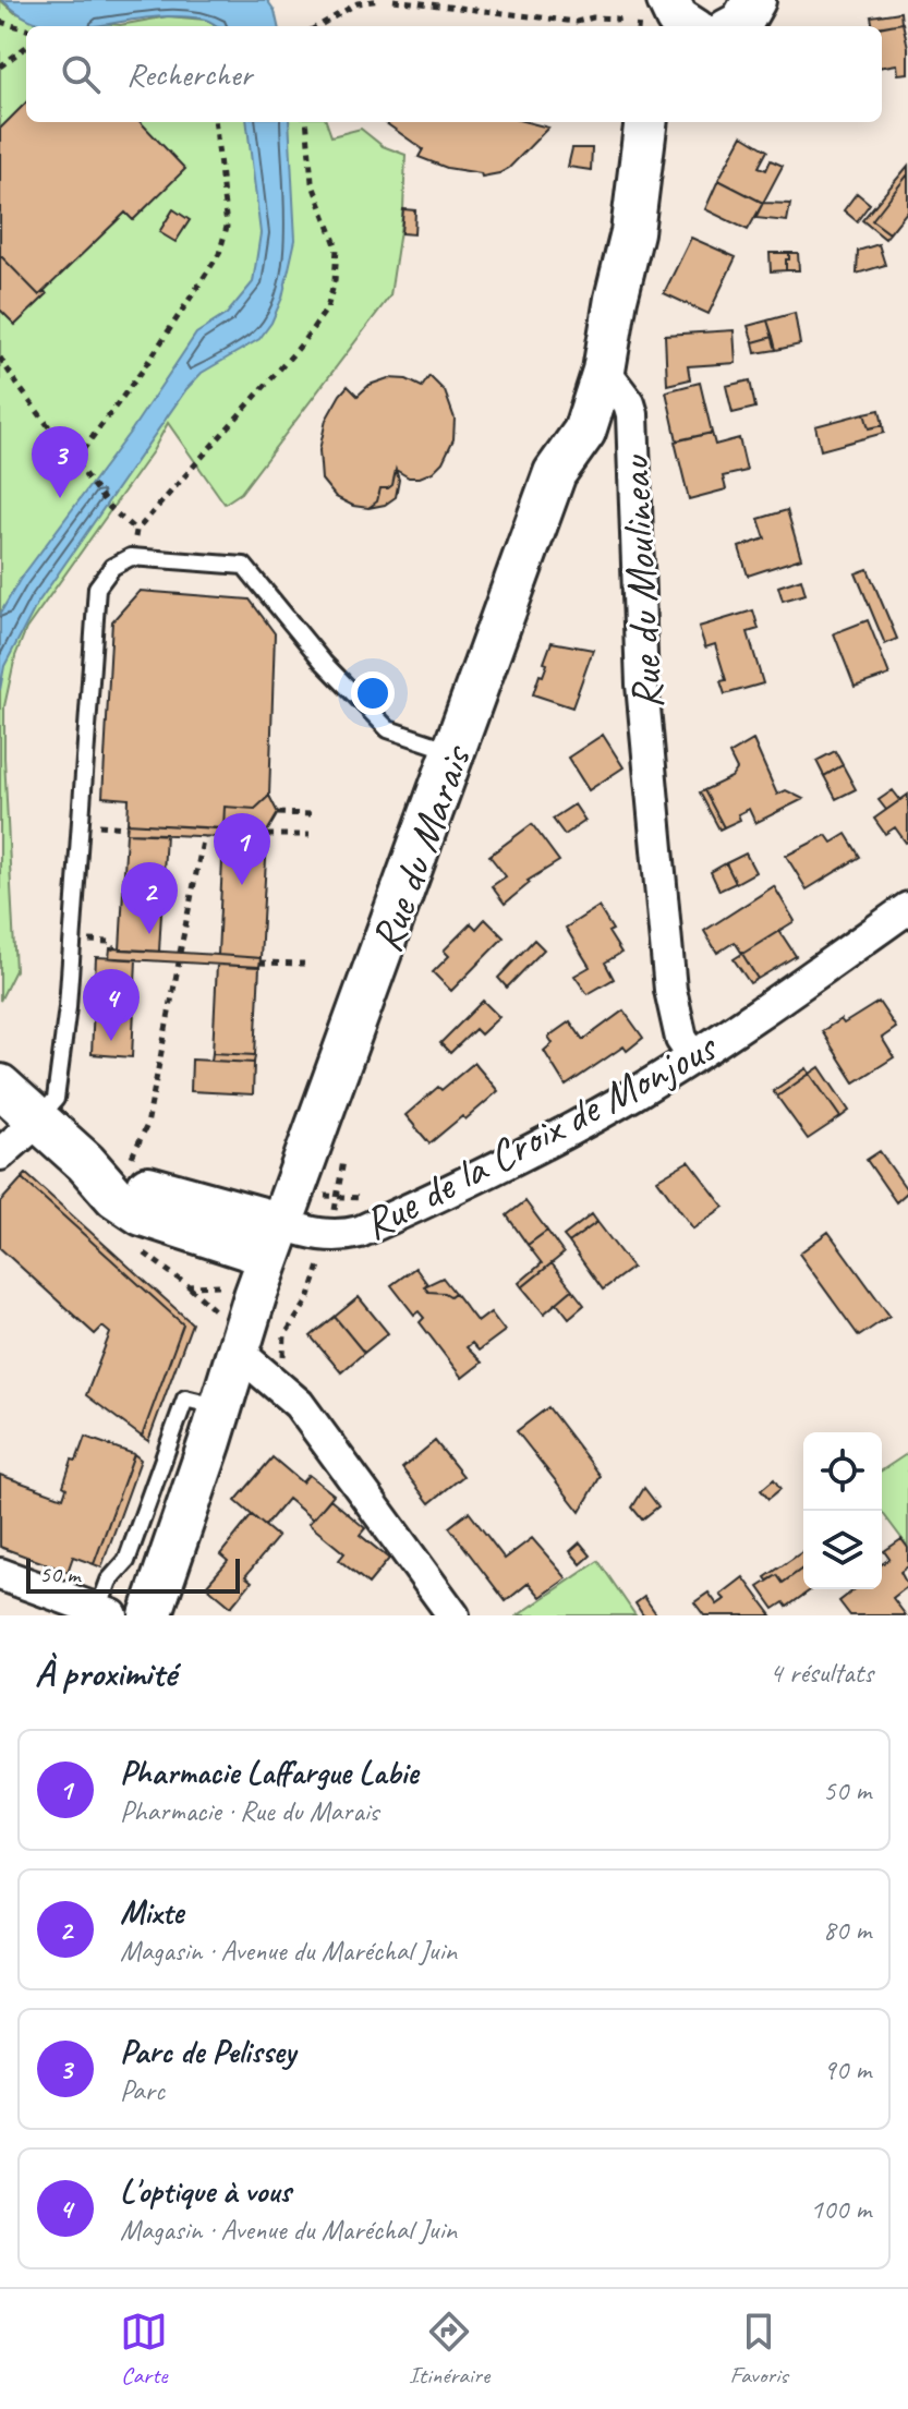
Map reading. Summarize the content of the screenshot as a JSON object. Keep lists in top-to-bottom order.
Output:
{
  "streets": {
    "main road": ["Rue du Marais"],
    "street": ["Rue du Moulineau", "Rue de la Croix de Monjous"]
  },
  "crossings": [
    ["Rue du Moulineau", "Rue du Marais"],
    ["Rue du Moulineau", "Rue de la Croix de Monjous"],
    ["Rue du Marais", "Rue de la Croix de Monjous"]
  ],
  "scale_bar": "50 m",
  "page": {
    "search": "Rechercher",
    "pins": [
      "3",
      "1",
      "2",
      "4"
    ],
    "scale": "50 m",
    "heading": ["À proximité", "4 résultats"],
    "list": [
      {
        "mark": "1",
        "name": "Pharmacie Laffargue Labie",
        "note": "Pharmacie · Rue du Marais",
        "value": "50 m"
      },
      {
        "mark": "2",
        "name": "Mixte",
        "note": "Magasin · Avenue du Maréchal Juin",
        "value": "80 m"
      },
      {
        "mark": "3",
        "name": "Parc de Pelissey",
        "note": "Parc",
        "value": "90 m"
      },
      {
        "mark": "4",
        "name": "L'optique à vous",
        "note": "Magasin · Avenue du Maréchal Juin",
        "value": "100 m"
      }
    ],
    "nav": ["Carte", "Itinéraire", "Favoris"]
  }
}
